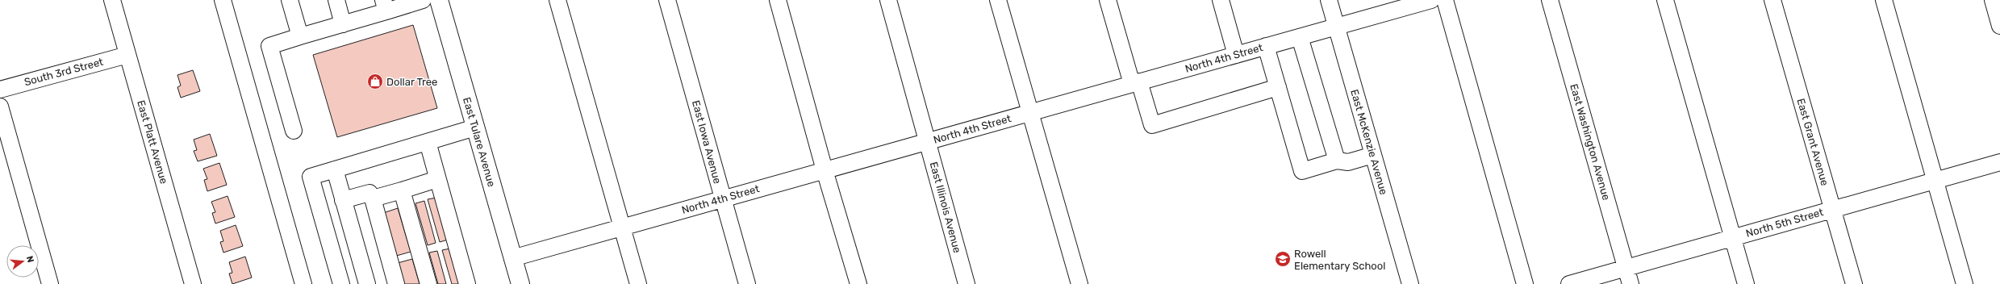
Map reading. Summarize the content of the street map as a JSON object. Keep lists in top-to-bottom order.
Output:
{
  "streets": {
    "main road": ["East Tulare Avenue"],
    "street": [
      "North 4th Street",
      "South 3rd Street",
      "East Platt Avenue",
      "East Iowa Avenue",
      "East McKenzie Avenue",
      "East Washington Avenue",
      "East Grant Avenue",
      "East Illinois Avenue",
      "North 5th Street"
    ]
  },
  "crossings": [
    ["North 4th Street", "East Tulare Avenue"],
    ["North 4th Street", "East Iowa Avenue"],
    ["North 4th Street", "East McKenzie Avenue"],
    ["North 4th Street", "East Illinois Avenue"],
    ["South 3rd Street", "East Platt Avenue"],
    ["East Washington Avenue", "North 5th Street"],
    ["East Grant Avenue", "North 5th Street"]
  ],
  "places": {
    "shop": ["Dollar Tree"],
    "school or university": ["Rowell Elementary School"]
  },
  "north": "right"
}
